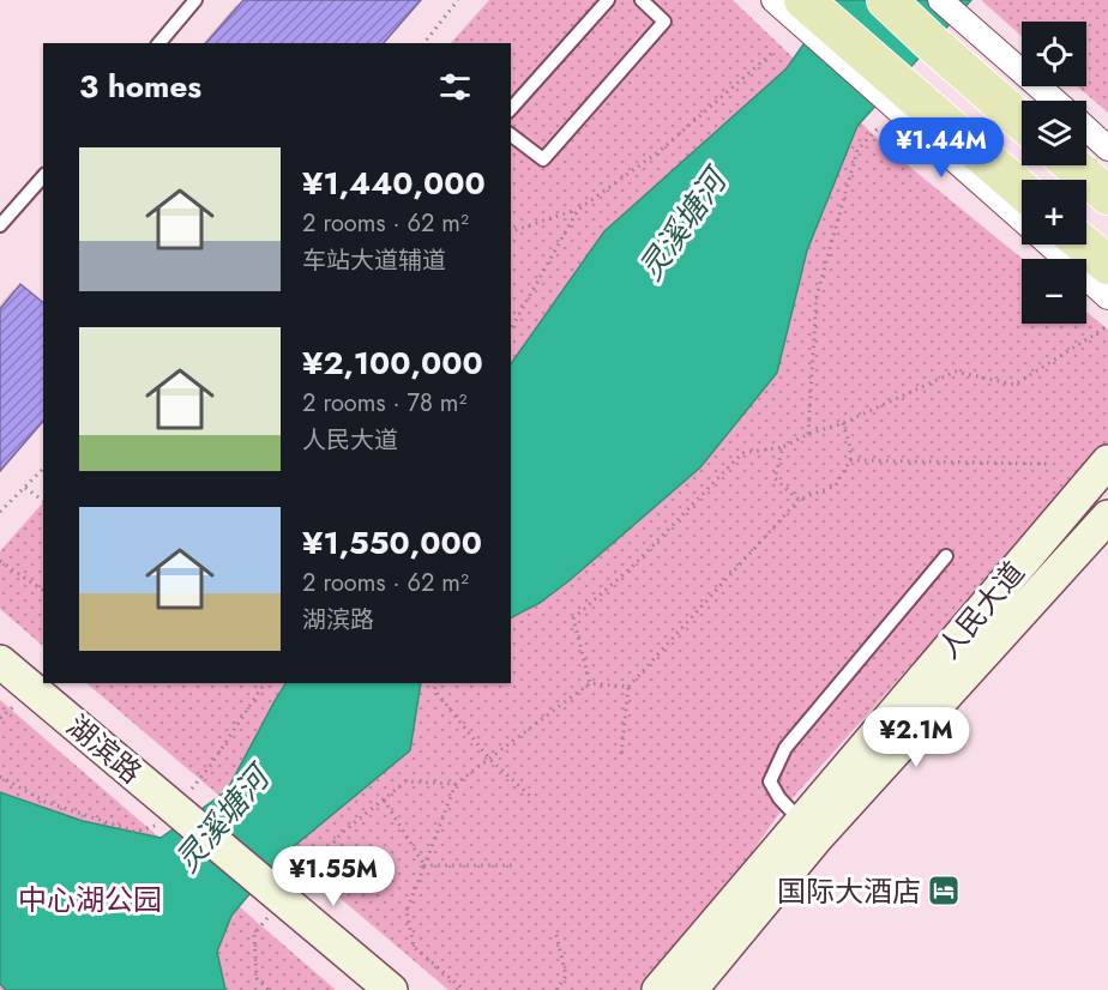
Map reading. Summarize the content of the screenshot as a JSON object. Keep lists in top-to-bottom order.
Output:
{
  "streets": {
    "main road": ["人民大道", "湖滨路"]
  },
  "water": ["灵溪塘河"],
  "parks": ["中心湖公园"],
  "places": {
    "hotel": ["国际大酒店"]
  },
  "page": {
    "map_buttons": ["+", "−"],
    "heading": "3 homes",
    "price": ["¥1.44M", "¥2.1M", "¥1.55M"],
    "list": [
      {
        "name": "¥1,440,000",
        "note": "2 rooms · 62 m² · 车站大道辅道"
      },
      {
        "name": "¥2,100,000",
        "note": "2 rooms · 78 m² · 人民大道"
      },
      {
        "name": "¥1,550,000",
        "note": "2 rooms · 62 m² · 湖滨路"
      }
    ]
  }
}
